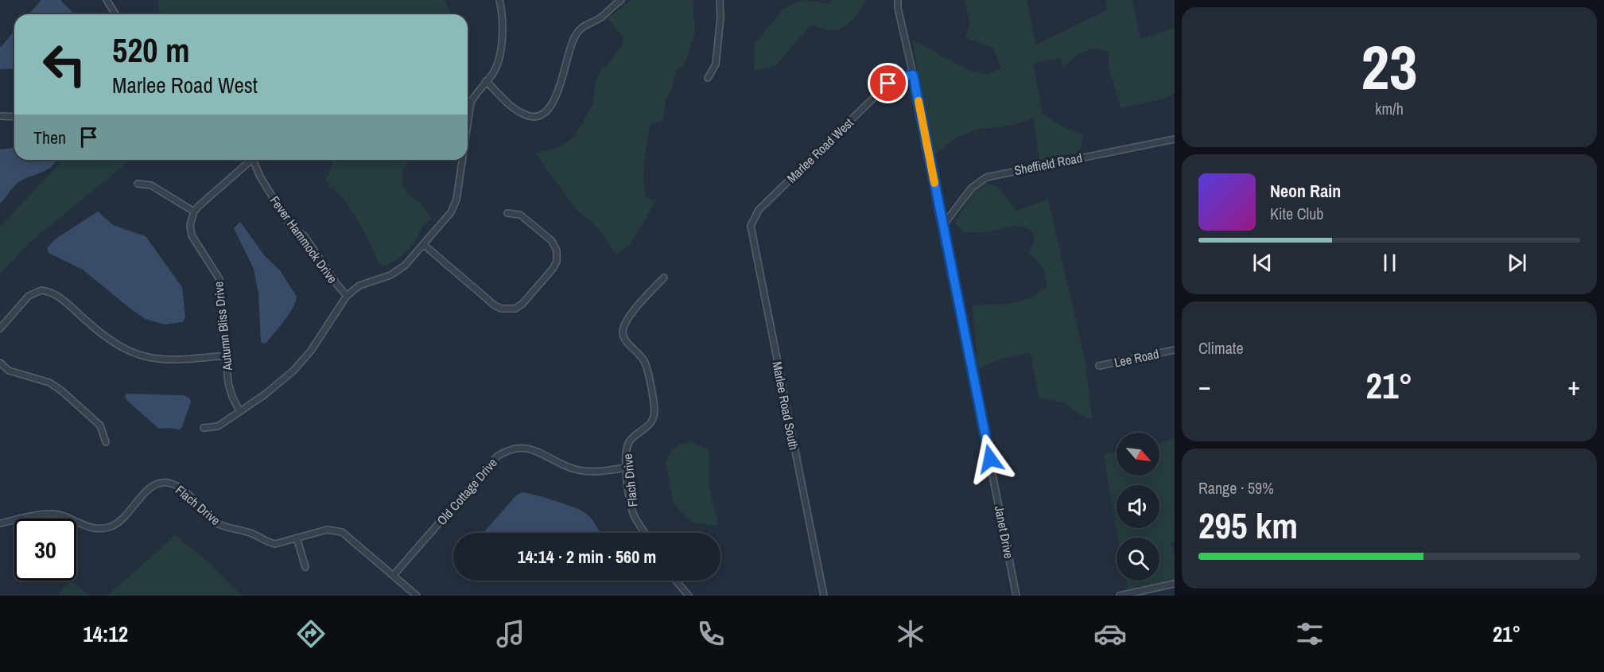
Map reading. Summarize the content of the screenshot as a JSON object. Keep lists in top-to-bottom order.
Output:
{
  "streets": {
    "street": [
      "Marlee Road West",
      "Sheffield Road",
      "Fever Hammock Drive",
      "Autumn Bliss Drive",
      "Lee Road",
      "Marlee Road South",
      "Flach Drive",
      "Old Cottage Drive",
      "Janet Drive"
    ]
  },
  "crossings": [
    ["Marlee Road West", "Marlee Road South"],
    ["Marlee Road West", "Janet Drive"],
    ["Sheffield Road", "Janet Drive"],
    ["Flach Drive", "Old Cottage Drive"]
  ],
  "north": "bottom right",
  "page": {
    "tile": [
      ["23", "km/h"],
      "Climate",
      ["Range · 59%", "295 km"]
    ],
    "turn": ["520 m", "Marlee Road West"],
    "then": "Then",
    "song": ["Neon Rain", "Kite Club"],
    "heat": ["−", "21°", "+"],
    "limit": "30",
    "trip": "14:14 · 2 min · 560 m",
    "tabs": ["14:12", "21°"]
  }
}
